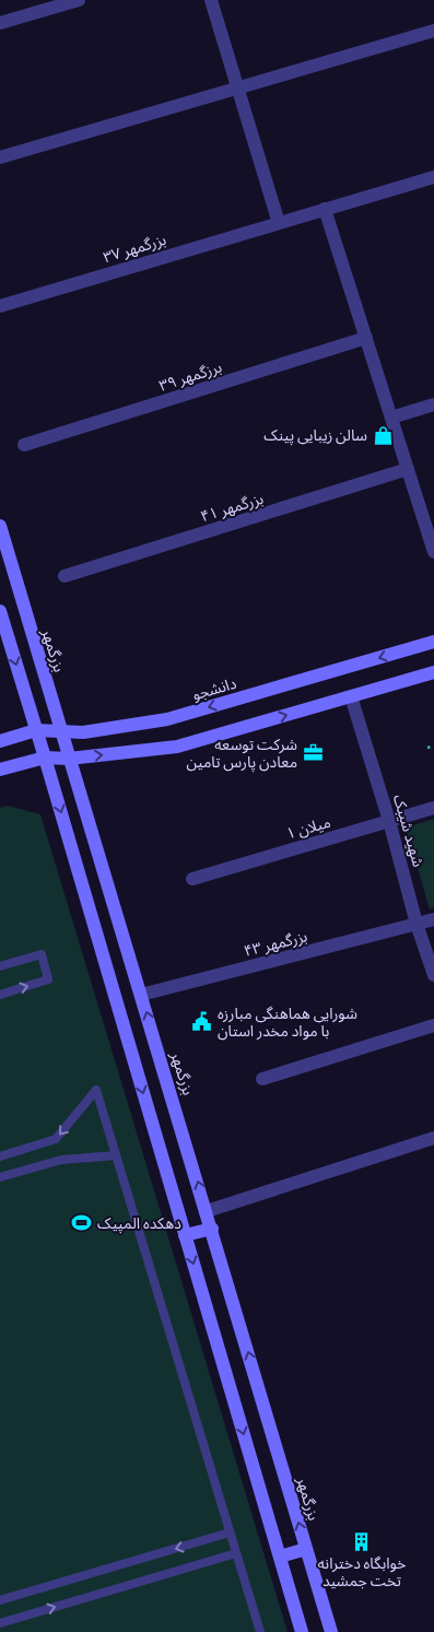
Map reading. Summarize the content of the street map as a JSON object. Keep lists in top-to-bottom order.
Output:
{
  "streets": {
    "street": [
      "بزرگمهر ۳۷",
      "برزگمهر ۳۹",
      "بزرگمهر ۴۱",
      "بزرگمهر",
      "دانشجو",
      "میلان ۱",
      "شهید شیبک",
      "بزرگمهر ۴۳"
    ]
  },
  "crossings": [
    ["بزرگمهر", "دانشجو"],
    ["بزرگمهر", "بزرگمهر ۴۳"],
    ["میلان ۱", "شهید شیبک"],
    ["شهید شیبک", "بزرگمهر ۴۳"]
  ],
  "places": {
    "shop": ["سالن زیبایی پینک"],
    "office": ["شرکت توسعه معادن پارس تامین"],
    "public building": ["شورایی هماهنگی مبارزه با مواد مخدر استان"],
    "sports": ["دهکده المپیک"],
    "building": ["خوابگاه دخترانه تخت جمشید"]
  }
}
